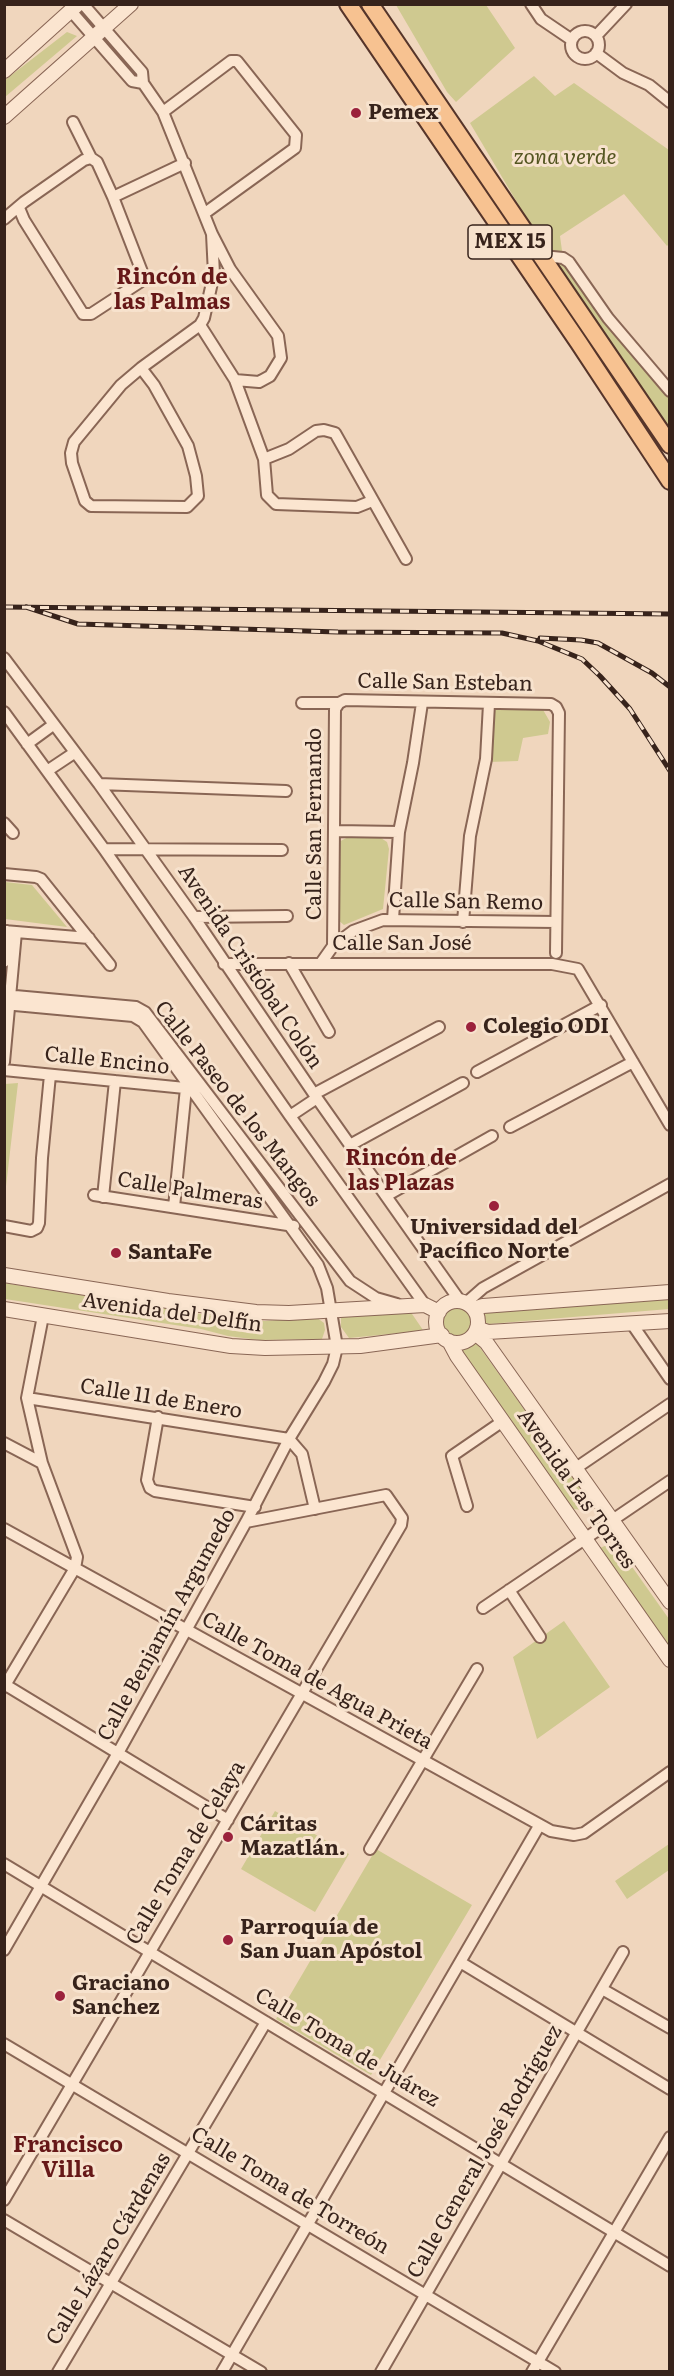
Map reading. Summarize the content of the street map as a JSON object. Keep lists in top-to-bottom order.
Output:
{
  "streets": {
    "main road": ["MEX 15"],
    "street": [
      "Calle San Esteban",
      "Calle San Fernando",
      "Calle San Remo",
      "Calle San José",
      "Avenida Cristóbal Colón",
      "Calle Encino",
      "Calle Paseo de los Mangos",
      "Calle Palmeras",
      "Avenida del Delfín",
      "Calle 11 de Enero",
      "Avenida Las Torres",
      "Calle Benjamín Argumedo",
      "Calle Toma de Agua Prieta",
      "Calle Toma de Celaya",
      "Calle Toma de Juárez",
      "Calle General José Rodríguez",
      "Calle Toma de Torreón",
      "Calle Lázaro Cárdenas"
    ]
  },
  "crossings": [
    ["Calle San Esteban", "Calle San Fernando"],
    ["Calle San Esteban", "Calle San Remo"],
    ["Calle San Fernando", "Calle San Remo"],
    ["Calle San Remo", "Calle San José"],
    ["Calle San José", "Avenida Cristóbal Colón"],
    ["Avenida Cristóbal Colón", "Avenida del Delfín"],
    ["Avenida Cristóbal Colón", "Avenida Las Torres"],
    ["Calle Encino", "Calle Paseo de los Mangos"],
    ["Calle Encino", "Calle Palmeras"],
    ["Calle Paseo de los Mangos", "Calle Palmeras"],
    ["Calle Paseo de los Mangos", "Avenida del Delfín"],
    ["Calle Paseo de los Mangos", "Calle Benjamín Argumedo"],
    ["Avenida del Delfín", "Avenida Las Torres"],
    ["Avenida del Delfín", "Calle Benjamín Argumedo"],
    ["Calle 11 de Enero", "Calle Benjamín Argumedo"],
    ["Calle Benjamín Argumedo", "Calle Toma de Agua Prieta"],
    ["Calle Benjamín Argumedo", "Calle Toma de Juárez"],
    ["Calle Toma de Agua Prieta", "Calle Toma de Celaya"],
    ["Calle Toma de Celaya", "Calle Toma de Juárez"],
    ["Calle Toma de Celaya", "Calle Toma de Torreón"],
    ["Calle Toma de Juárez", "Calle General José Rodríguez"],
    ["Calle Toma de Juárez", "Calle Lázaro Cárdenas"],
    ["Calle General José Rodríguez", "Calle Toma de Torreón"],
    ["Calle Toma de Torreón", "Calle Lázaro Cárdenas"]
  ],
  "districts": ["Rincón de las Palmas", "Rincón de las Plazas", "Francisco Villa"],
  "parks": ["zona verde"],
  "places": [
    "Pemex",
    "Colegio ODI",
    "Universidad del Pacífico Norte",
    "SantaFe",
    "Cáritas Mazatlán.",
    "Parroquía de San Juan Apóstol",
    "Graciano Sanchez"
  ]
}
